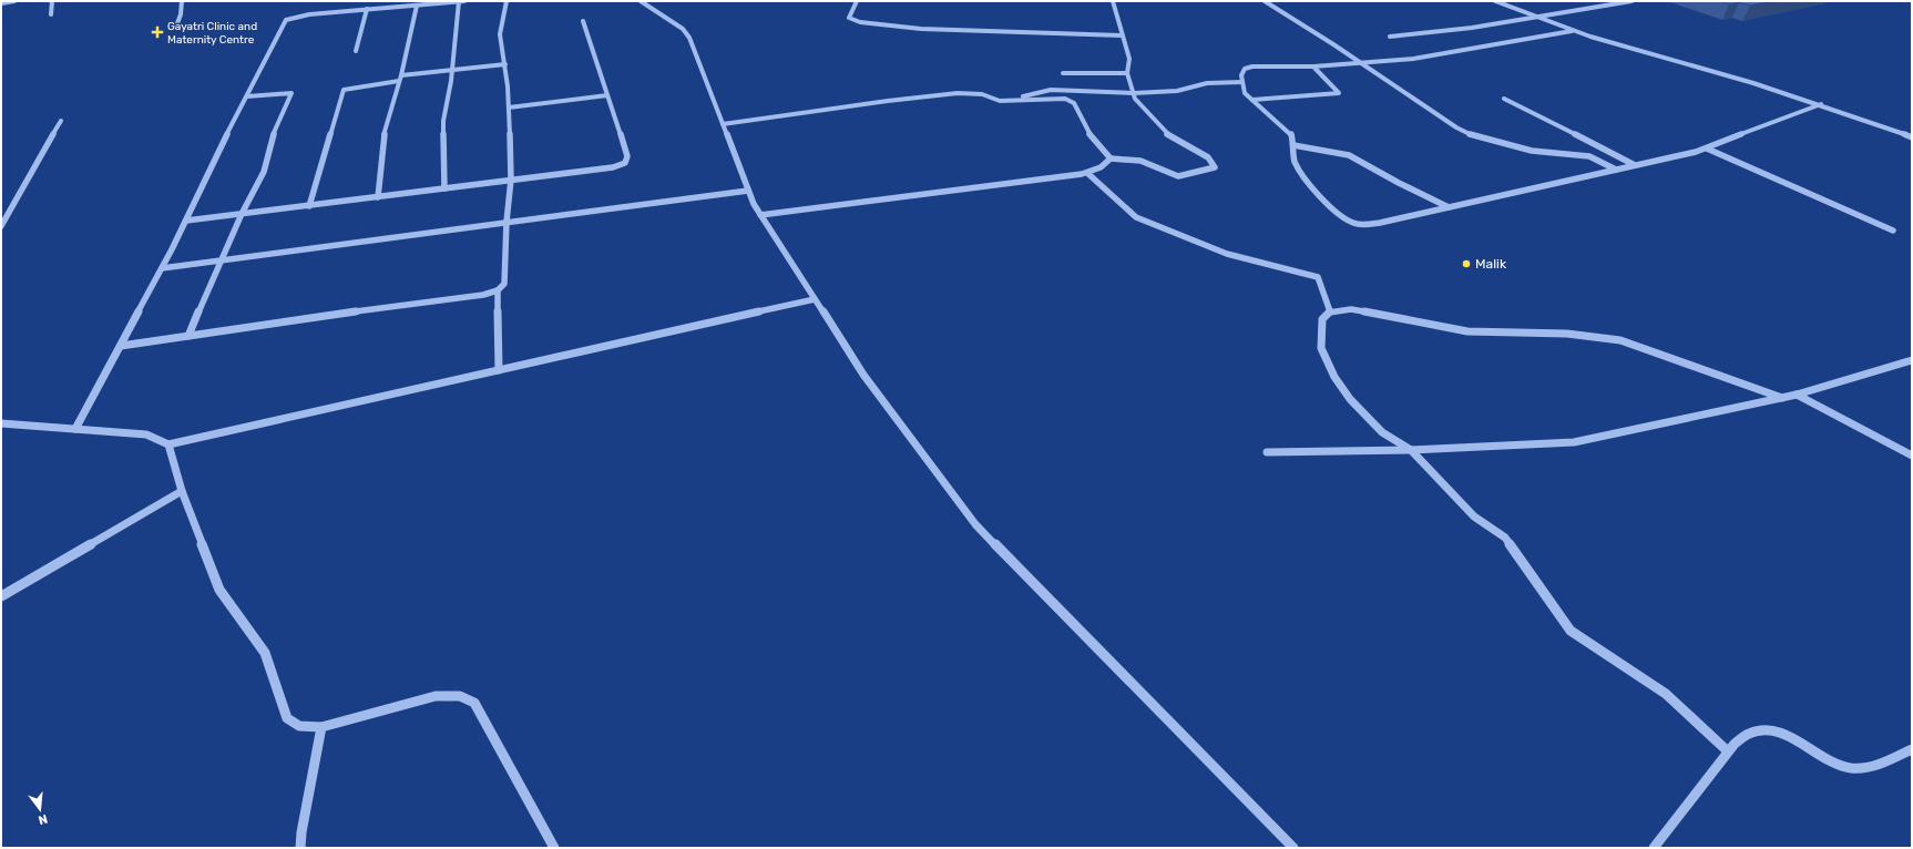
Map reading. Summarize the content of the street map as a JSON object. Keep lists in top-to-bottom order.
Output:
{
  "places": {
    "health": ["Gayatri Clinic and Maternity Centre"],
    "other": ["Malik"]
  },
  "north": "bottom"
}
